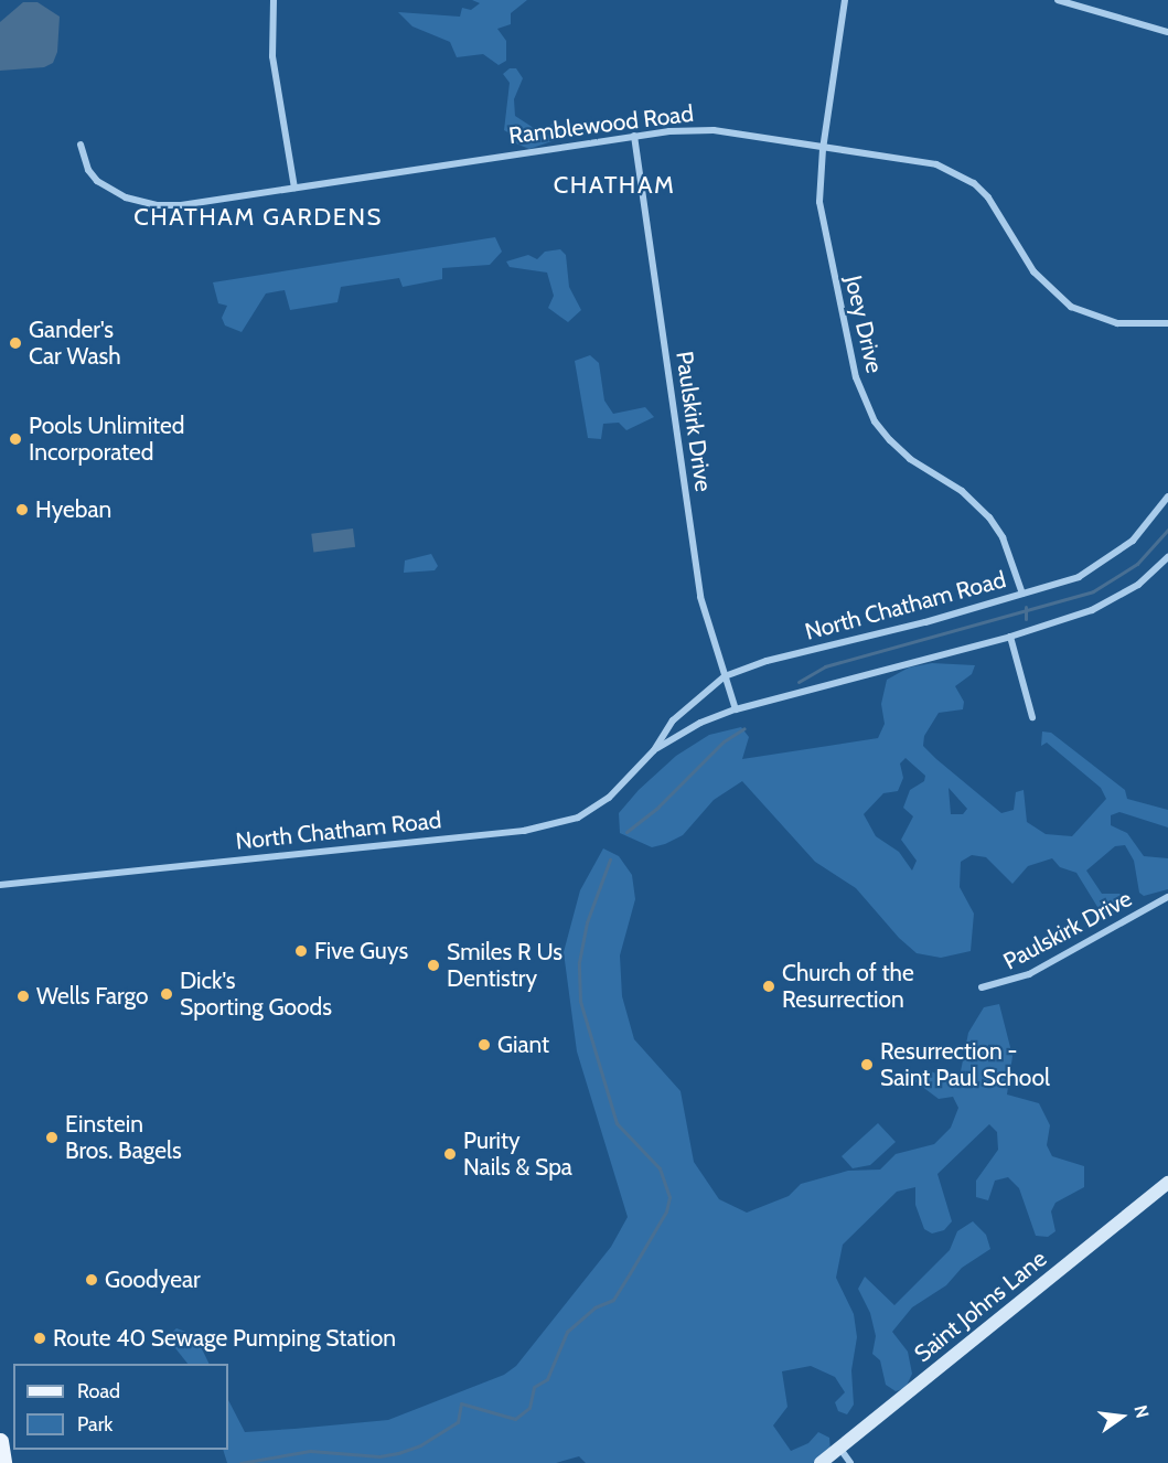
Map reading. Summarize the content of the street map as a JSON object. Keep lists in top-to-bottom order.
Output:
{
  "streets": {
    "street": [
      "Ramblewood Road",
      "Joey Drive",
      "Paulskirk Drive",
      "North Chatham Road",
      "Saint Johns Lane"
    ]
  },
  "crossings": [
    ["Ramblewood Road", "Joey Drive"],
    ["Ramblewood Road", "Paulskirk Drive"],
    ["Joey Drive", "North Chatham Road"],
    ["Paulskirk Drive", "North Chatham Road"]
  ],
  "districts": ["CHATHAM", "CHATHAM GARDENS"],
  "places": [
    "Gander's Car Wash",
    "Pools Unlimited Incorporated",
    "Hyeban",
    "Five Guys",
    "Smiles R Us Dentistry",
    "Church of the Resurrection",
    "Dick's Sporting Goods",
    "Wells Fargo",
    "Giant",
    "Resurrection - Saint Paul School",
    "Einstein Bros. Bagels",
    "Purity Nails & Spa",
    "Goodyear",
    "Route 40 Sewage Pumping Station"
  ],
  "legend": ["Road", "Park"],
  "north": "right"
}
